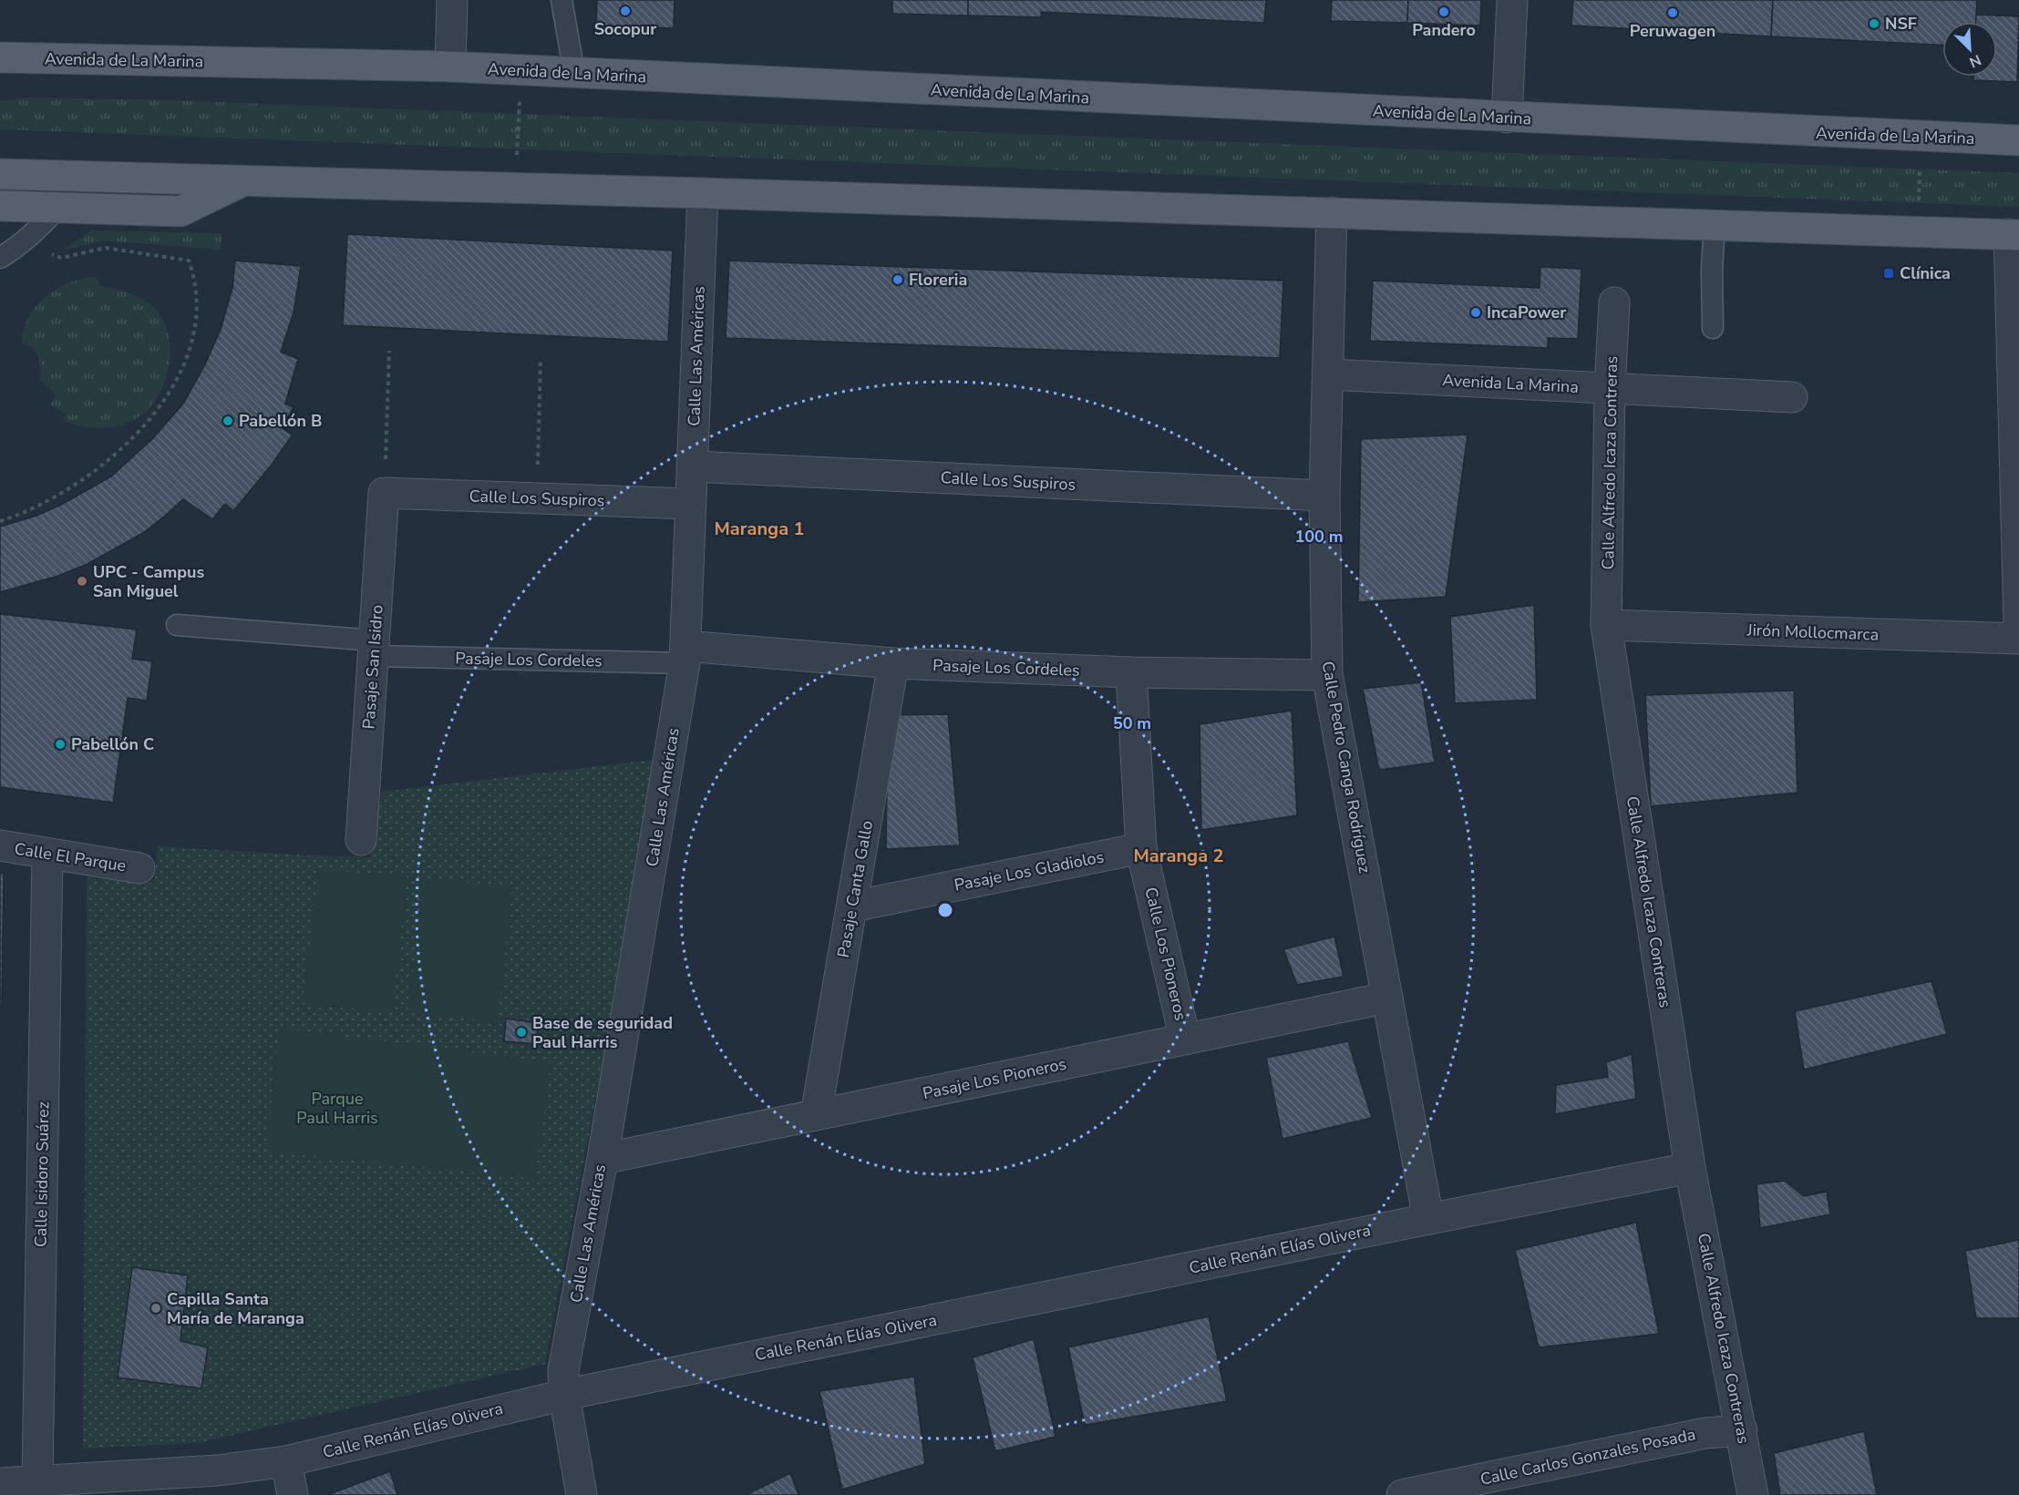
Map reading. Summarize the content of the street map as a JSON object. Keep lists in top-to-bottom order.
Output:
{
  "streets": {
    "main road": ["Avenida de La Marina"],
    "street": [
      "Calle Las Américas",
      "Avenida La Marina",
      "Calle Alfredo Icaza Contreras",
      "Calle Los Suspiros",
      "Jirón Mollocmarca",
      "Pasaje Los Cordeles",
      "Pasaje San Isidro",
      "Calle Pedro Canga Rodríguez",
      "Calle El Parque",
      "Pasaje Los Gladiolos",
      "Pasaje Canta Gallo",
      "Calle Los Pioneros",
      "Pasaje Los Pioneros",
      "Calle Isidoro Suárez",
      "Calle Renán Elías Olivera",
      "Calle Carlos Gonzales Posada"
    ]
  },
  "crossings": [
    ["Calle Las Américas", "Calle Los Suspiros"],
    ["Calle Las Américas", "Pasaje Los Cordeles"],
    ["Calle Las Américas", "Pasaje Los Pioneros"],
    ["Calle Las Américas", "Calle Renán Elías Olivera"],
    ["Avenida La Marina", "Calle Alfredo Icaza Contreras"],
    ["Avenida La Marina", "Calle Pedro Canga Rodríguez"],
    ["Calle Alfredo Icaza Contreras", "Jirón Mollocmarca"],
    ["Calle Alfredo Icaza Contreras", "Calle Renán Elías Olivera"],
    ["Calle Alfredo Icaza Contreras", "Calle Carlos Gonzales Posada"],
    ["Calle Los Suspiros", "Pasaje San Isidro"],
    ["Calle Los Suspiros", "Calle Pedro Canga Rodríguez"],
    ["Pasaje Los Cordeles", "Pasaje San Isidro"],
    ["Pasaje Los Cordeles", "Calle Pedro Canga Rodríguez"],
    ["Pasaje Los Cordeles", "Pasaje Canta Gallo"],
    ["Pasaje Los Cordeles", "Calle Los Pioneros"],
    ["Calle Pedro Canga Rodríguez", "Pasaje Los Pioneros"],
    ["Calle Pedro Canga Rodríguez", "Calle Renán Elías Olivera"],
    ["Calle El Parque", "Calle Isidoro Suárez"],
    ["Pasaje Los Gladiolos", "Pasaje Canta Gallo"],
    ["Pasaje Los Gladiolos", "Calle Los Pioneros"],
    ["Pasaje Canta Gallo", "Pasaje Los Pioneros"],
    ["Calle Los Pioneros", "Pasaje Los Pioneros"],
    ["Calle Isidoro Suárez", "Calle Renán Elías Olivera"]
  ],
  "districts": ["Maranga 1", "Maranga 2"],
  "parks": ["Parque Paul Harris"],
  "places": {
    "other": [
      "Socopur",
      "Pandero",
      "Peruwagen",
      "NSF",
      "Floreria",
      "IncaPower",
      "Pabellón B",
      "UPC - Campus San Miguel",
      "Pabellón C",
      "Base de seguridad Paul Harris",
      "Capilla Santa María de Maranga"
    ],
    "transit": ["Clínica"]
  },
  "north": "bottom right",
  "rings": ["100 m", "50 m"]
}
